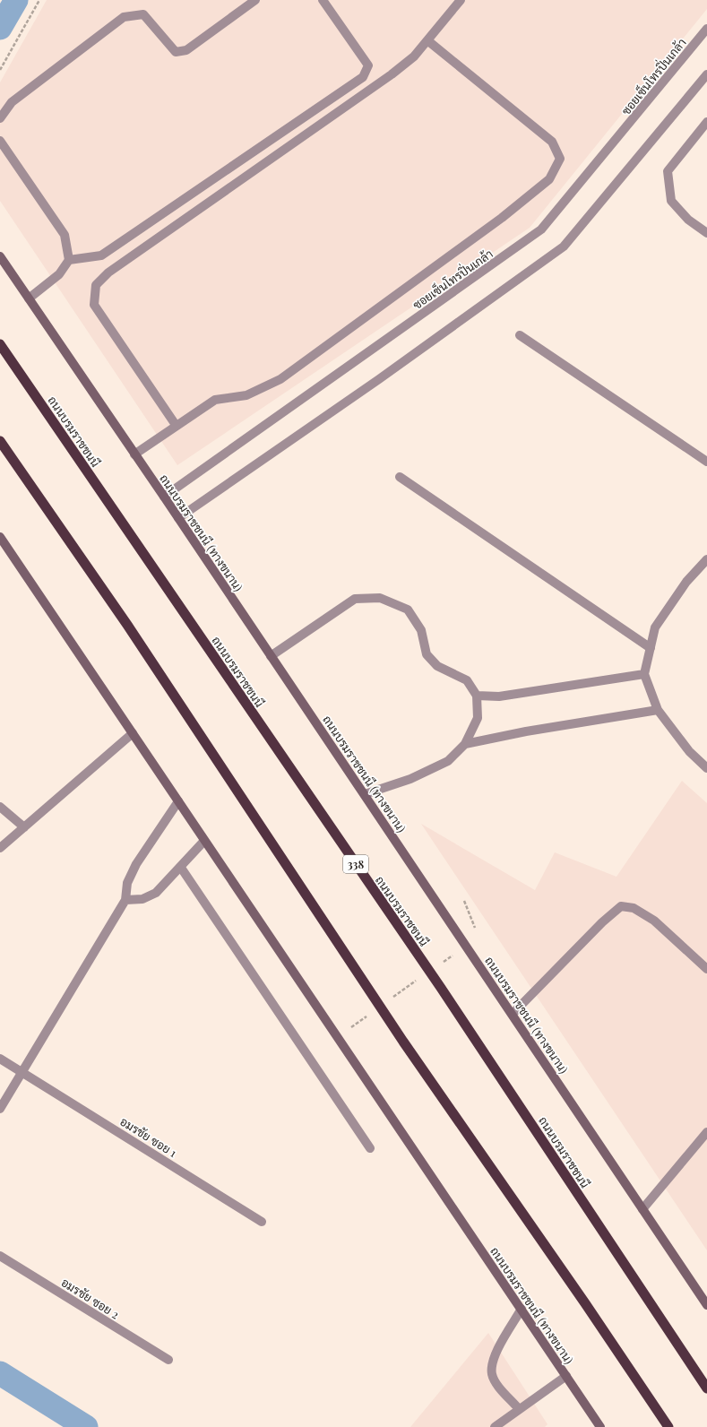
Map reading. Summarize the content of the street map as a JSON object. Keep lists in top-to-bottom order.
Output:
{
  "streets": {
    "highway": ["ถนนบรมราชชนนี", "338"],
    "main road": ["ถนนบรมราชชนนี (ทางขนาน)"],
    "street": ["ซอยเซ็นโทรปิ่นเกล้า", "อมรชัย ซอย 1", "อมรชัย ซอย 2"]
  },
  "crossings": [
    ["ซอยเซ็นโทรปิ่นเกล้า", "ถนนบรมราชชนนี (ทางขนาน)"]
  ]
}
